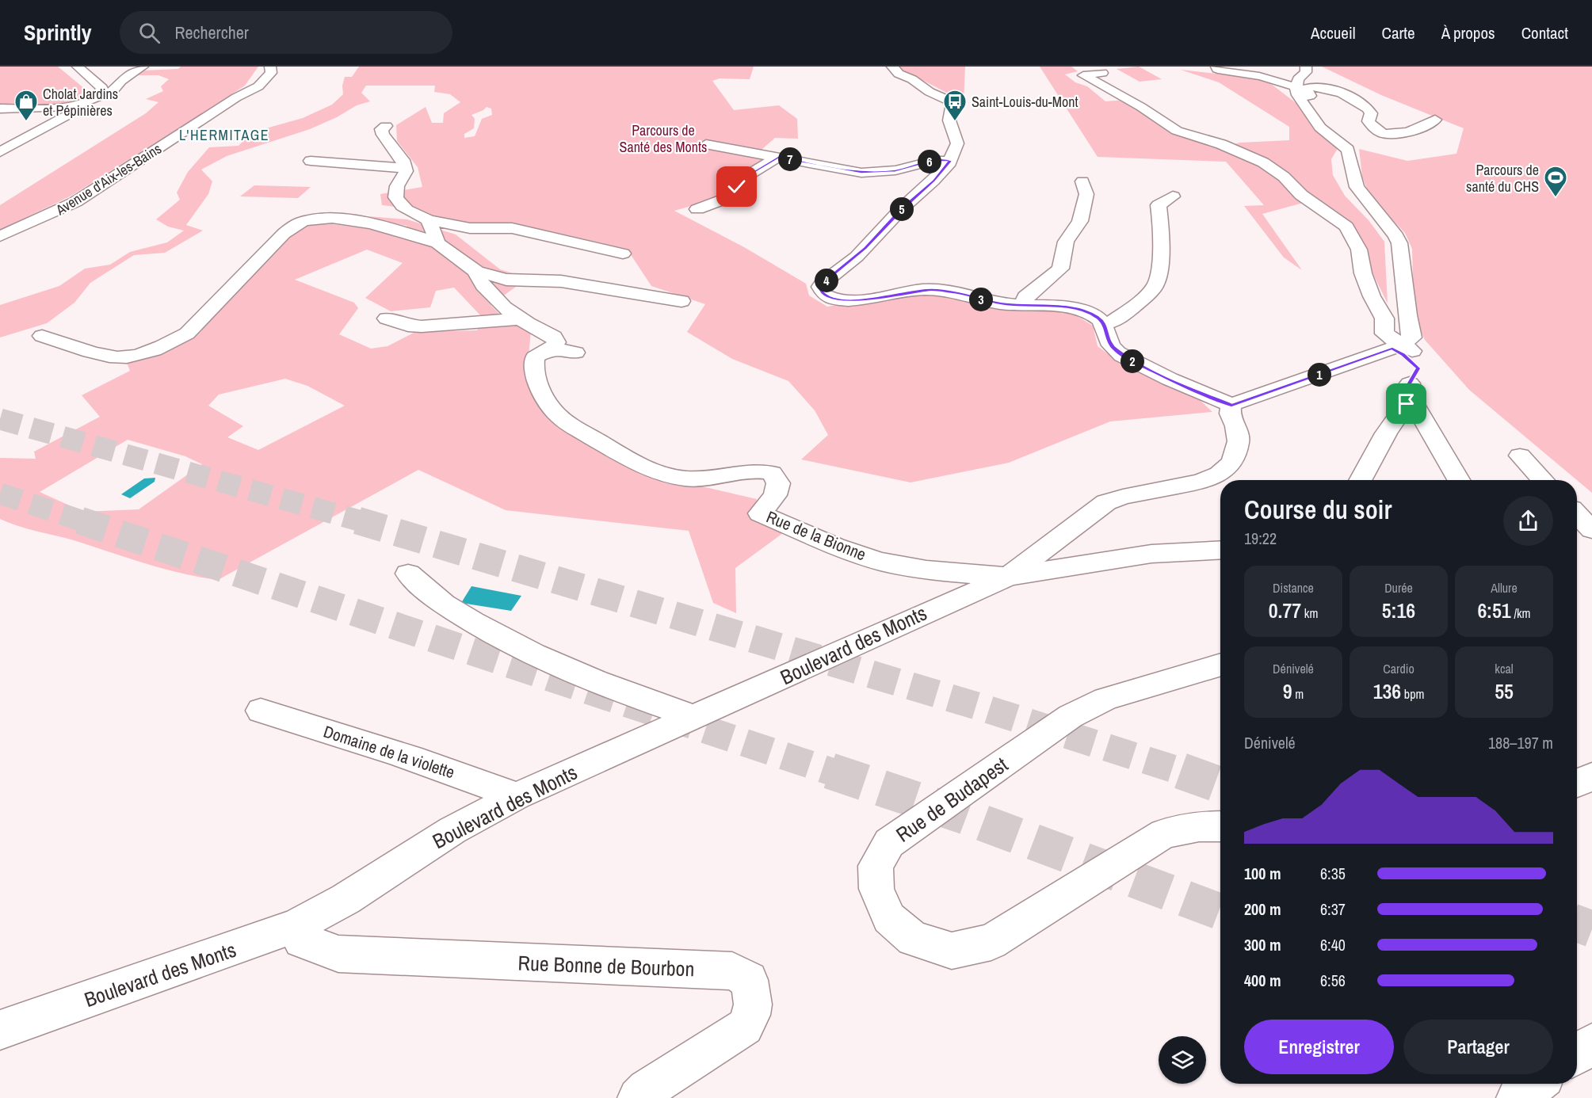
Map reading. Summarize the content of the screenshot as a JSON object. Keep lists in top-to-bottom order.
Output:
{
  "streets": {
    "street": [
      "Avenue d'Aix-les-Bains",
      "Rue de la Bionne",
      "Boulevard des Monts",
      "Domaine de la violette",
      "Rue de Budapest",
      "Rue Bonne de Bourbon"
    ]
  },
  "crossings": [
    ["Rue de la Bionne", "Boulevard des Monts"],
    ["Boulevard des Monts", "Domaine de la violette"],
    ["Boulevard des Monts", "Rue Bonne de Bourbon"]
  ],
  "districts": ["L'HERMITAGE"],
  "parks": ["Parcours de Santé des Monts"],
  "places": {
    "shop": ["Cholat Jardins et Pépinières"],
    "bus stop": ["Saint-Louis-du-Mont"],
    "sports": ["Parcours de santé du CHS"]
  },
  "page": {
    "header": "Sprintly",
    "search": "Rechercher",
    "nav": [
      "Accueil",
      "Carte",
      "À propos",
      "Contact"
    ],
    "pins": [
      "7",
      "6",
      "5",
      "4",
      "3",
      "2",
      "1"
    ],
    "heading": ["Course du soir", "19:22"],
    "stats": [
      ["Distance", "0.77 km"],
      ["Durée", "5:16"],
      ["Allure", "6:51 /km"],
      ["Dénivelé", "9 m"],
      ["Cardio", "136 bpm"],
      ["kcal", "55"]
    ],
    "chart": ["Dénivelé", "188–197 m"],
    "list": [
      {
        "name": "100 m",
        "note": "6:35"
      },
      {
        "name": "200 m",
        "note": "6:37"
      },
      {
        "name": "300 m",
        "note": "6:40"
      },
      {
        "name": "400 m",
        "note": "6:56"
      }
    ],
    "buttons": ["Enregistrer", "Partager"]
  }
}
